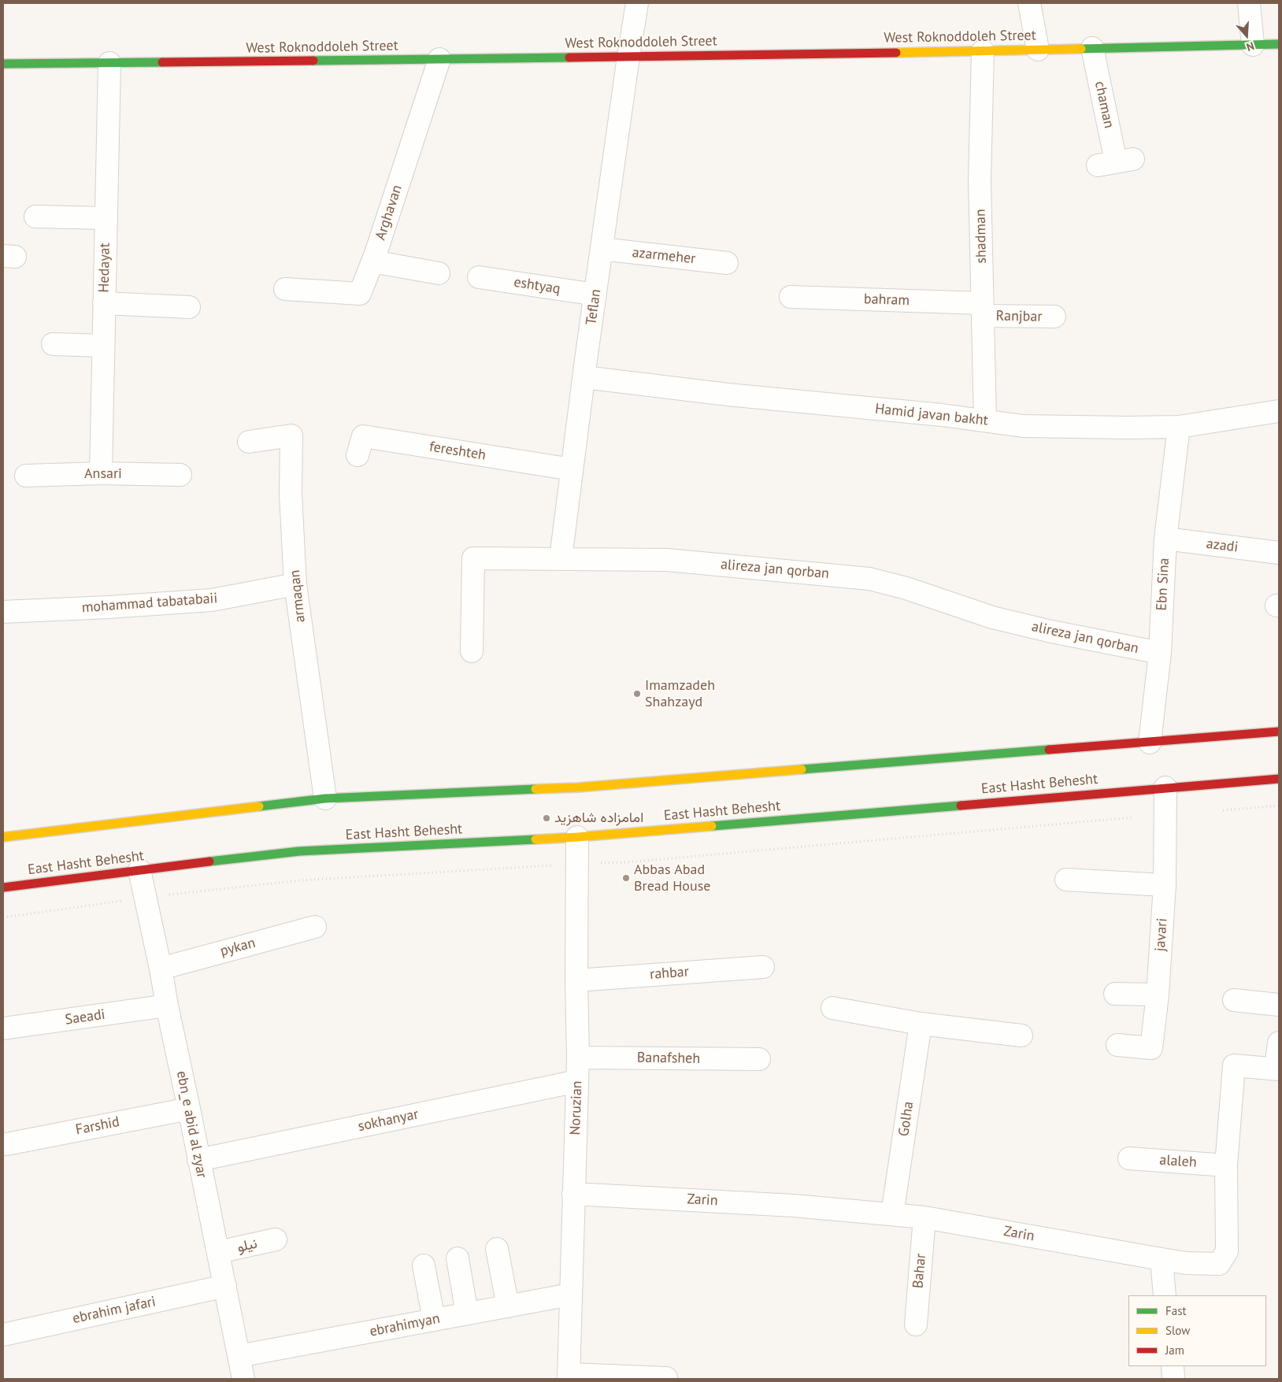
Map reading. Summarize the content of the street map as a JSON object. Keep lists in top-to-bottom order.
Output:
{
  "streets": {
    "main road": ["West Roknoddoleh Street", "East Hasht Behesht"],
    "street": [
      "chaman",
      "Arghavan",
      "shadman",
      "azarmeher",
      "Hedayat",
      "eshtyaq",
      "bahram",
      "Teflan",
      "Ranjbar",
      "Hamid javan bakht",
      "fereshteh",
      "Ansari",
      "azadi",
      "alireza jan qorban",
      "Ebn Sina",
      "armaqan",
      "mohammad tabatabaii",
      "javari",
      "pykan",
      "rahbar",
      "Saeadi",
      "Banafsheh",
      "Noruzian",
      "Golha",
      "sokhanyar",
      "ebn_e abid al zyar",
      "Farshid",
      "alaleh",
      "Zarin",
      "نیلو",
      "Bahar",
      "ebrahim jafari",
      "ebrahimyan"
    ]
  },
  "crossings": [
    ["West Roknoddoleh Street", "chaman"],
    ["West Roknoddoleh Street", "Arghavan"],
    ["West Roknoddoleh Street", "shadman"],
    ["West Roknoddoleh Street", "Hedayat"],
    ["West Roknoddoleh Street", "Teflan"],
    ["shadman", "bahram"],
    ["shadman", "Ranjbar"],
    ["shadman", "Hamid javan bakht"],
    ["azarmeher", "Teflan"],
    ["Hedayat", "Ansari"],
    ["eshtyaq", "Teflan"],
    ["bahram", "Ranjbar"],
    ["Teflan", "Hamid javan bakht"],
    ["Teflan", "fereshteh"],
    ["Teflan", "alireza jan qorban"],
    ["Hamid javan bakht", "Ebn Sina"],
    ["azadi", "Ebn Sina"],
    ["alireza jan qorban", "Ebn Sina"],
    ["armaqan", "mohammad tabatabaii"],
    ["East Hasht Behesht", "javari"],
    ["East Hasht Behesht", "Noruzian"],
    ["East Hasht Behesht", "ebn_e abid al zyar"],
    ["pykan", "ebn_e abid al zyar"],
    ["rahbar", "Noruzian"],
    ["Saeadi", "ebn_e abid al zyar"],
    ["Banafsheh", "Noruzian"],
    ["Noruzian", "sokhanyar"],
    ["Noruzian", "Zarin"],
    ["Noruzian", "ebrahimyan"],
    ["Golha", "Zarin"],
    ["sokhanyar", "ebn_e abid al zyar"],
    ["ebn_e abid al zyar", "Farshid"],
    ["ebn_e abid al zyar", "نیلو"],
    ["ebn_e abid al zyar", "ebrahim jafari"],
    ["ebn_e abid al zyar", "ebrahimyan"],
    ["alaleh", "Zarin"],
    ["Zarin", "Bahar"]
  ],
  "places": ["Imamzadeh Shahzayd", "امامزاده شاهزید", "Abbas Abad Bread House"],
  "legend": ["Fast", "Slow", "Jam"],
  "north": "bottom"
}
